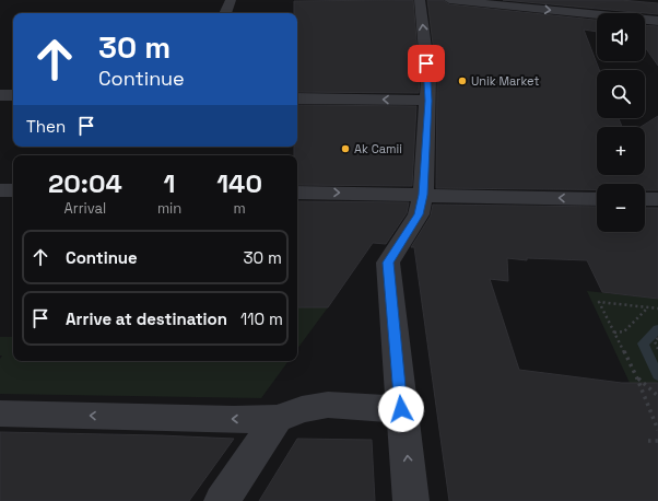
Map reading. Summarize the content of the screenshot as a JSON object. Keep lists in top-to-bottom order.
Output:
{
  "places": ["Unik Market", "Ak Camii"],
  "page": {
    "map_buttons": ["+", "−"],
    "turn": ["30 m", "Continue"],
    "then": "Then",
    "eta": [
      "20:04",
      "Arrival",
      "1",
      "min",
      "140",
      "m"
    ],
    "list": [
      {
        "name": "Continue",
        "value": "30 m"
      },
      {
        "name": "Arrive at destination",
        "value": "110 m"
      }
    ]
  }
}
